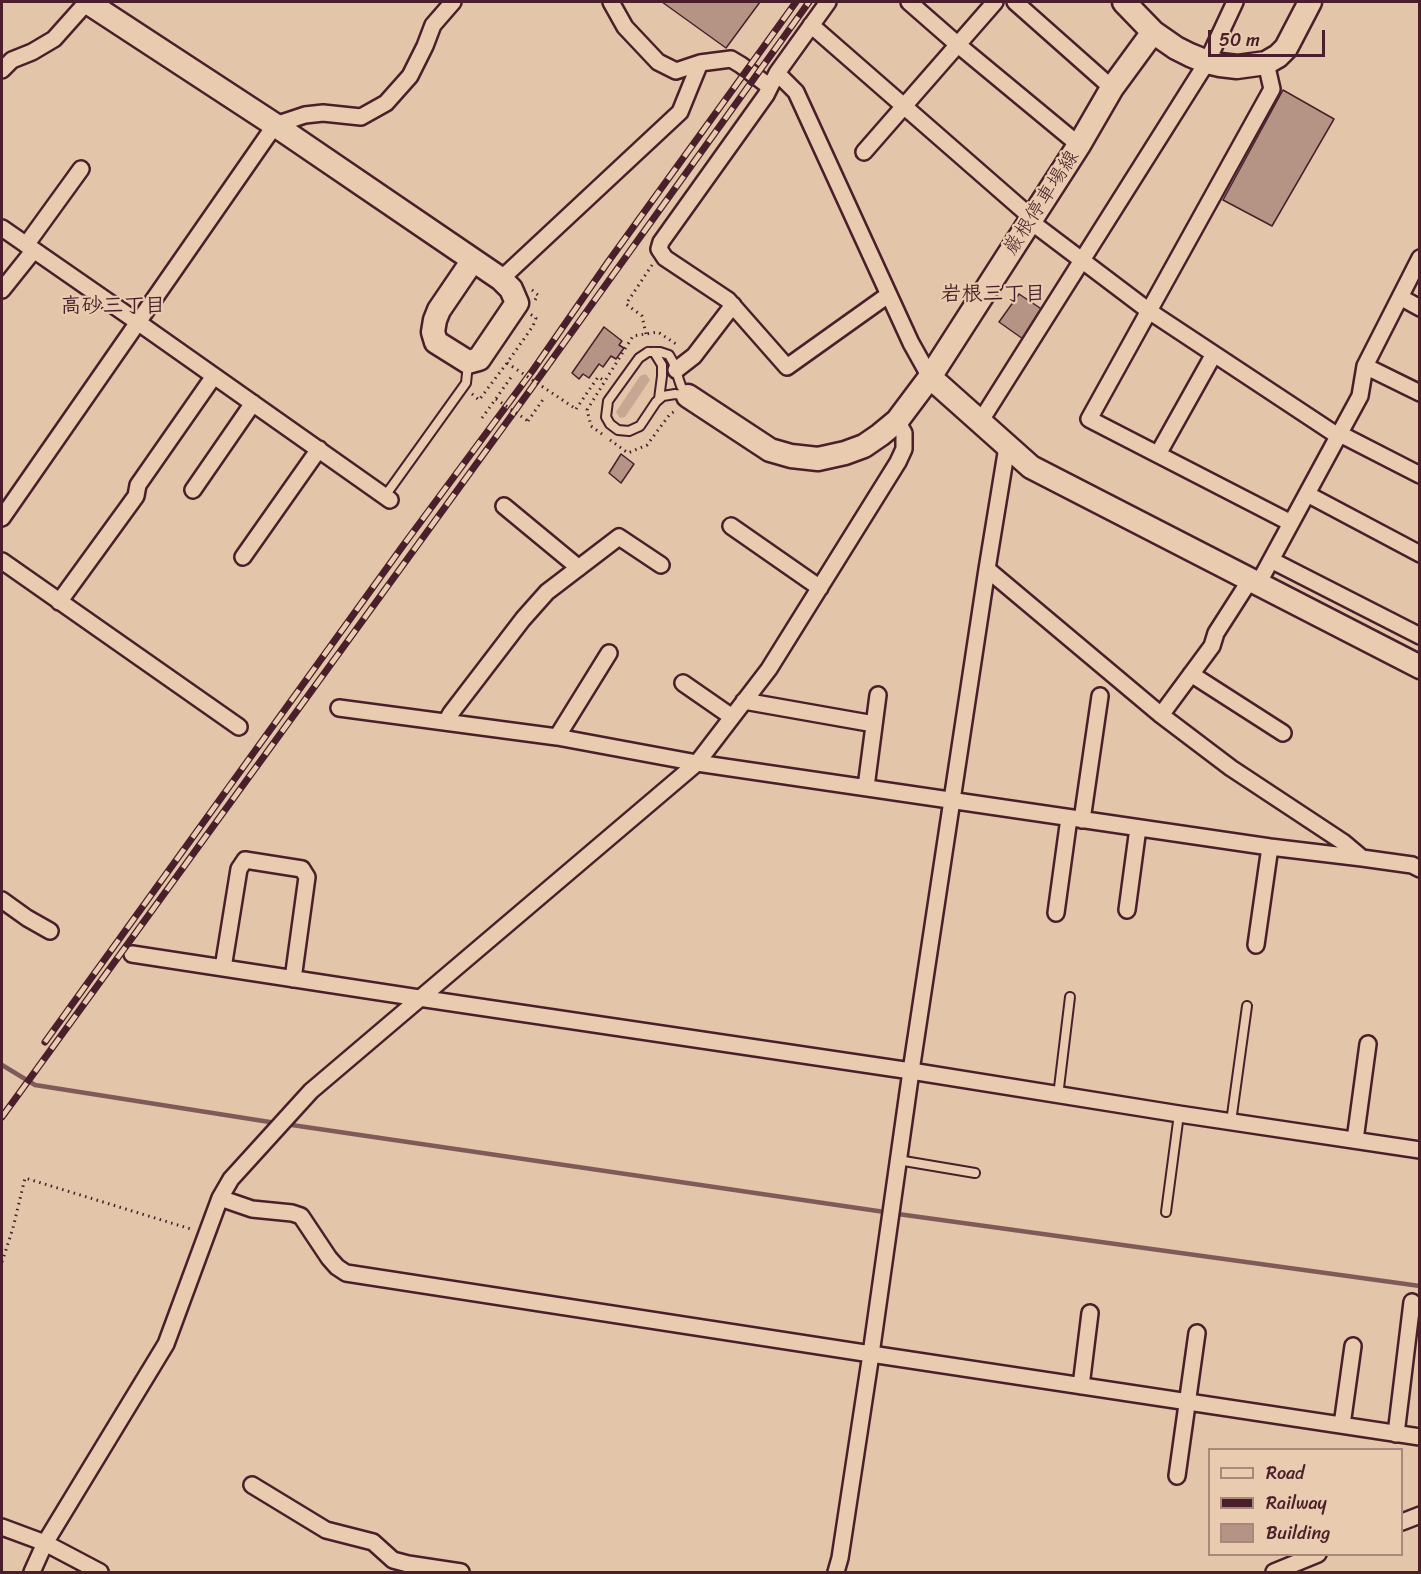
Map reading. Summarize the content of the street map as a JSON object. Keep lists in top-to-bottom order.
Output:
{
  "streets": {
    "street": ["巌根停車場線"]
  },
  "districts": ["岩根三丁目", "高砂三丁目"],
  "legend": ["Road", "Railway", "Building"],
  "scale_bar": "50 m"
}
